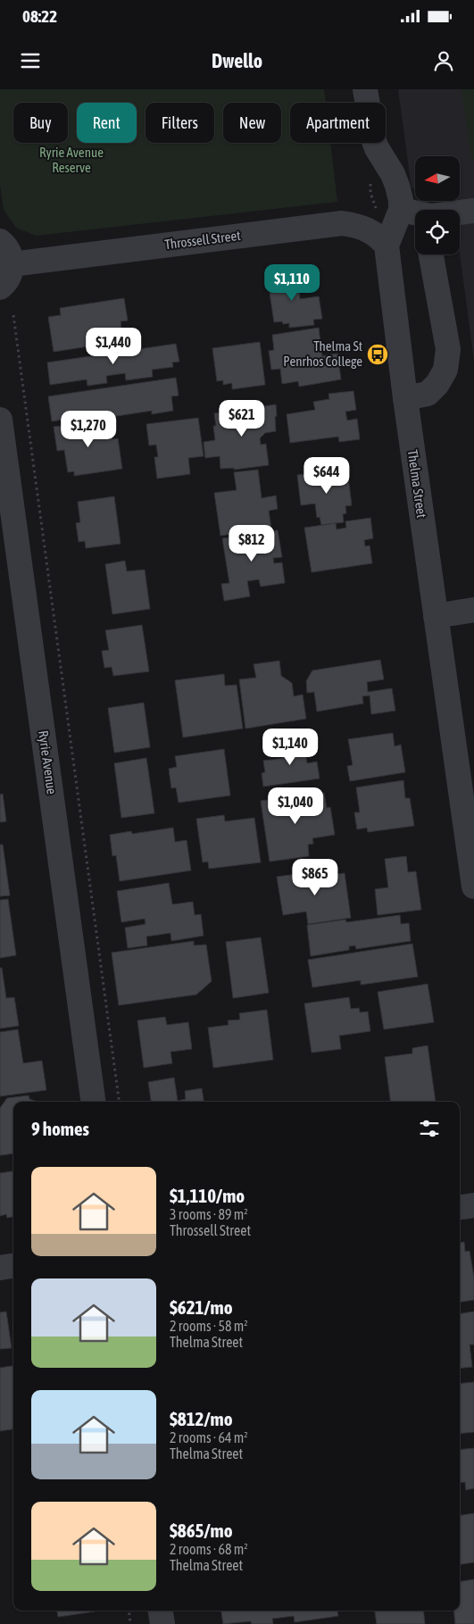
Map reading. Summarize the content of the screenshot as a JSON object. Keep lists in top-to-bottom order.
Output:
{
  "streets": {
    "street": ["Throssell Street", "Thelma Street", "Ryrie Avenue"]
  },
  "crossings": [
    ["Throssell Street", "Thelma Street"]
  ],
  "parks": ["Ryrie Avenue Reserve"],
  "places": {
    "bus stop": ["Thelma St Penrhos College"]
  },
  "north": "left",
  "page": {
    "status": "08:22",
    "header": "Dwello",
    "chip": [
      "Buy",
      "Rent",
      "Filters",
      "New",
      "Apartment"
    ],
    "price": [
      "$1,110",
      "$1,440",
      "$621",
      "$1,270",
      "$644",
      "$812",
      "$1,140",
      "$1,040",
      "$865"
    ],
    "heading": "9 homes",
    "list": [
      {
        "name": "$1,110/mo",
        "note": "3 rooms · 89 m² · Throssell Street"
      },
      {
        "name": "$621/mo",
        "note": "2 rooms · 58 m² · Thelma Street"
      },
      {
        "name": "$812/mo",
        "note": "2 rooms · 64 m² · Thelma Street"
      },
      {
        "name": "$865/mo",
        "note": "2 rooms · 68 m² · Thelma Street"
      }
    ]
  }
}
